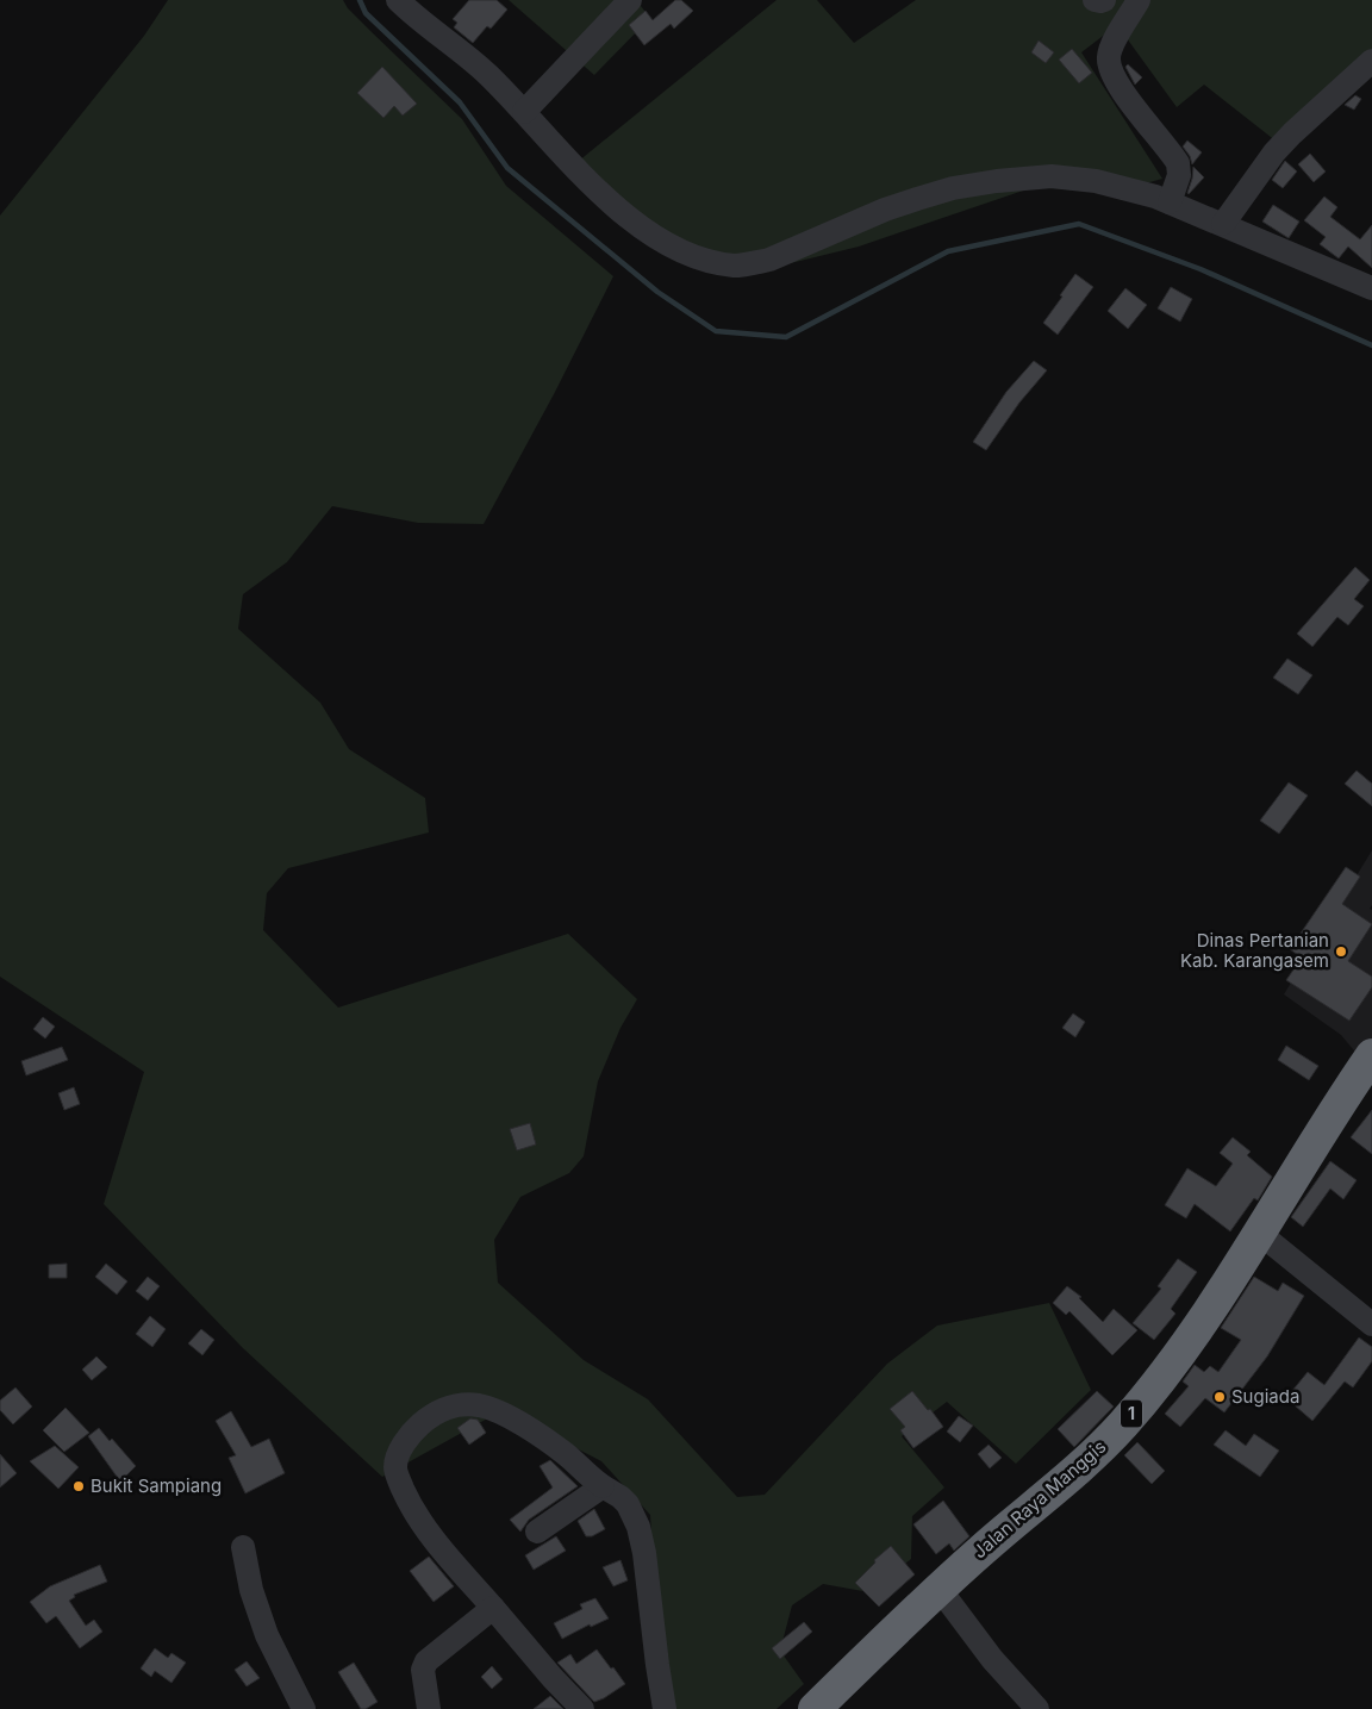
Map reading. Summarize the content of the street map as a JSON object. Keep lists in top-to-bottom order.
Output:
{
  "streets": {
    "highway": ["1", "Jalan Raya Manggis"]
  },
  "places": ["Dinas Pertanian Kab. Karangasem", "Sugiada", "Bukit Sampiang"]
}
